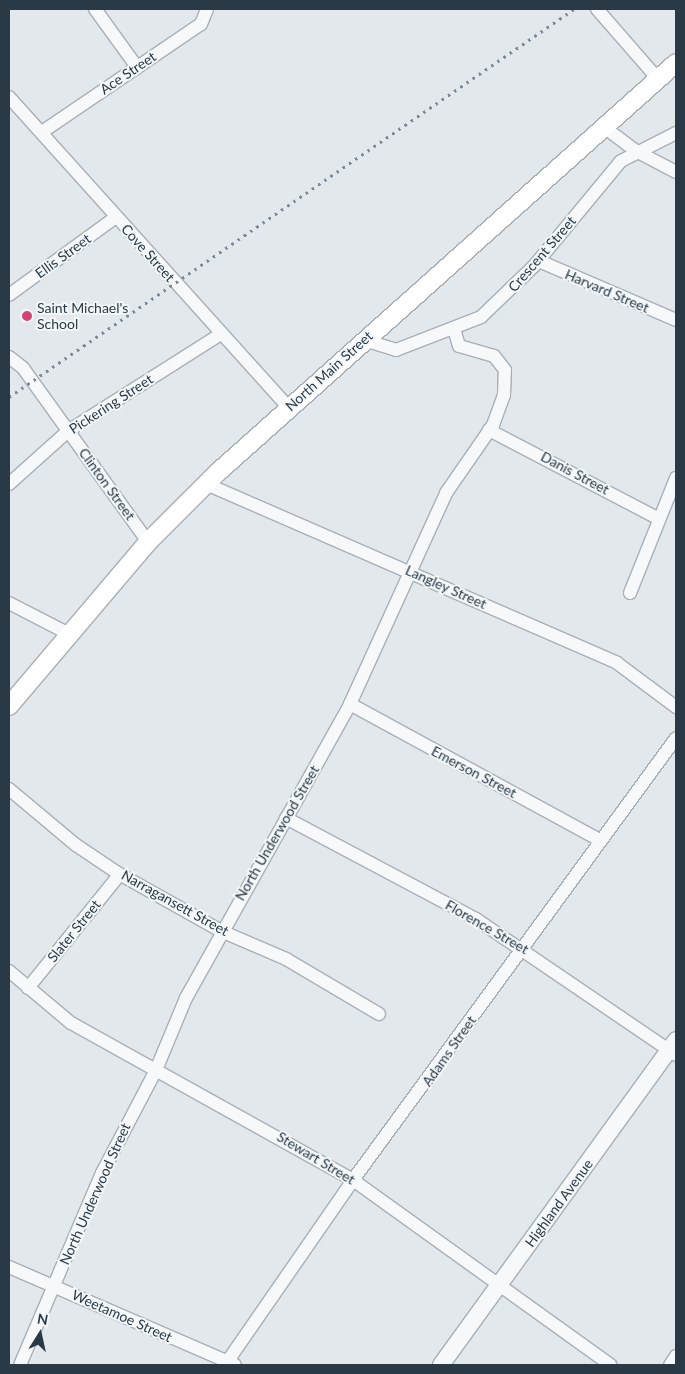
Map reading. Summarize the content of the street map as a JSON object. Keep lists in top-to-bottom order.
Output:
{
  "streets": {
    "main road": ["North Main Street"],
    "street": [
      "Ace Street",
      "Cove Street",
      "Crescent Street",
      "Ellis Street",
      "Harvard Street",
      "Pickering Street",
      "Danis Street",
      "Clinton Street",
      "Langley Street",
      "Emerson Street",
      "North Underwood Street",
      "Narragansett Street",
      "Florence Street",
      "Slater Street",
      "Adams Street",
      "Stewart Street",
      "Highland Avenue",
      "Weetamoe Street"
    ]
  },
  "crossings": [
    ["Ace Street", "Cove Street"],
    ["Cove Street", "Ellis Street"],
    ["Cove Street", "North Main Street"],
    ["Cove Street", "Pickering Street"],
    ["Crescent Street", "Harvard Street"],
    ["Crescent Street", "North Main Street"],
    ["Crescent Street", "North Underwood Street"],
    ["North Main Street", "Clinton Street"],
    ["North Main Street", "Langley Street"],
    ["Pickering Street", "Clinton Street"],
    ["Danis Street", "North Underwood Street"],
    ["Langley Street", "North Underwood Street"],
    ["Emerson Street", "North Underwood Street"],
    ["Emerson Street", "Adams Street"],
    ["North Underwood Street", "Narragansett Street"],
    ["North Underwood Street", "Florence Street"],
    ["North Underwood Street", "Stewart Street"],
    ["North Underwood Street", "Weetamoe Street"],
    ["Narragansett Street", "Slater Street"],
    ["Florence Street", "Adams Street"],
    ["Florence Street", "Highland Avenue"],
    ["Slater Street", "Stewart Street"],
    ["Adams Street", "Stewart Street"],
    ["Adams Street", "Weetamoe Street"],
    ["Stewart Street", "Highland Avenue"]
  ],
  "places": ["Saint Michael's School"],
  "north": "top"
}
